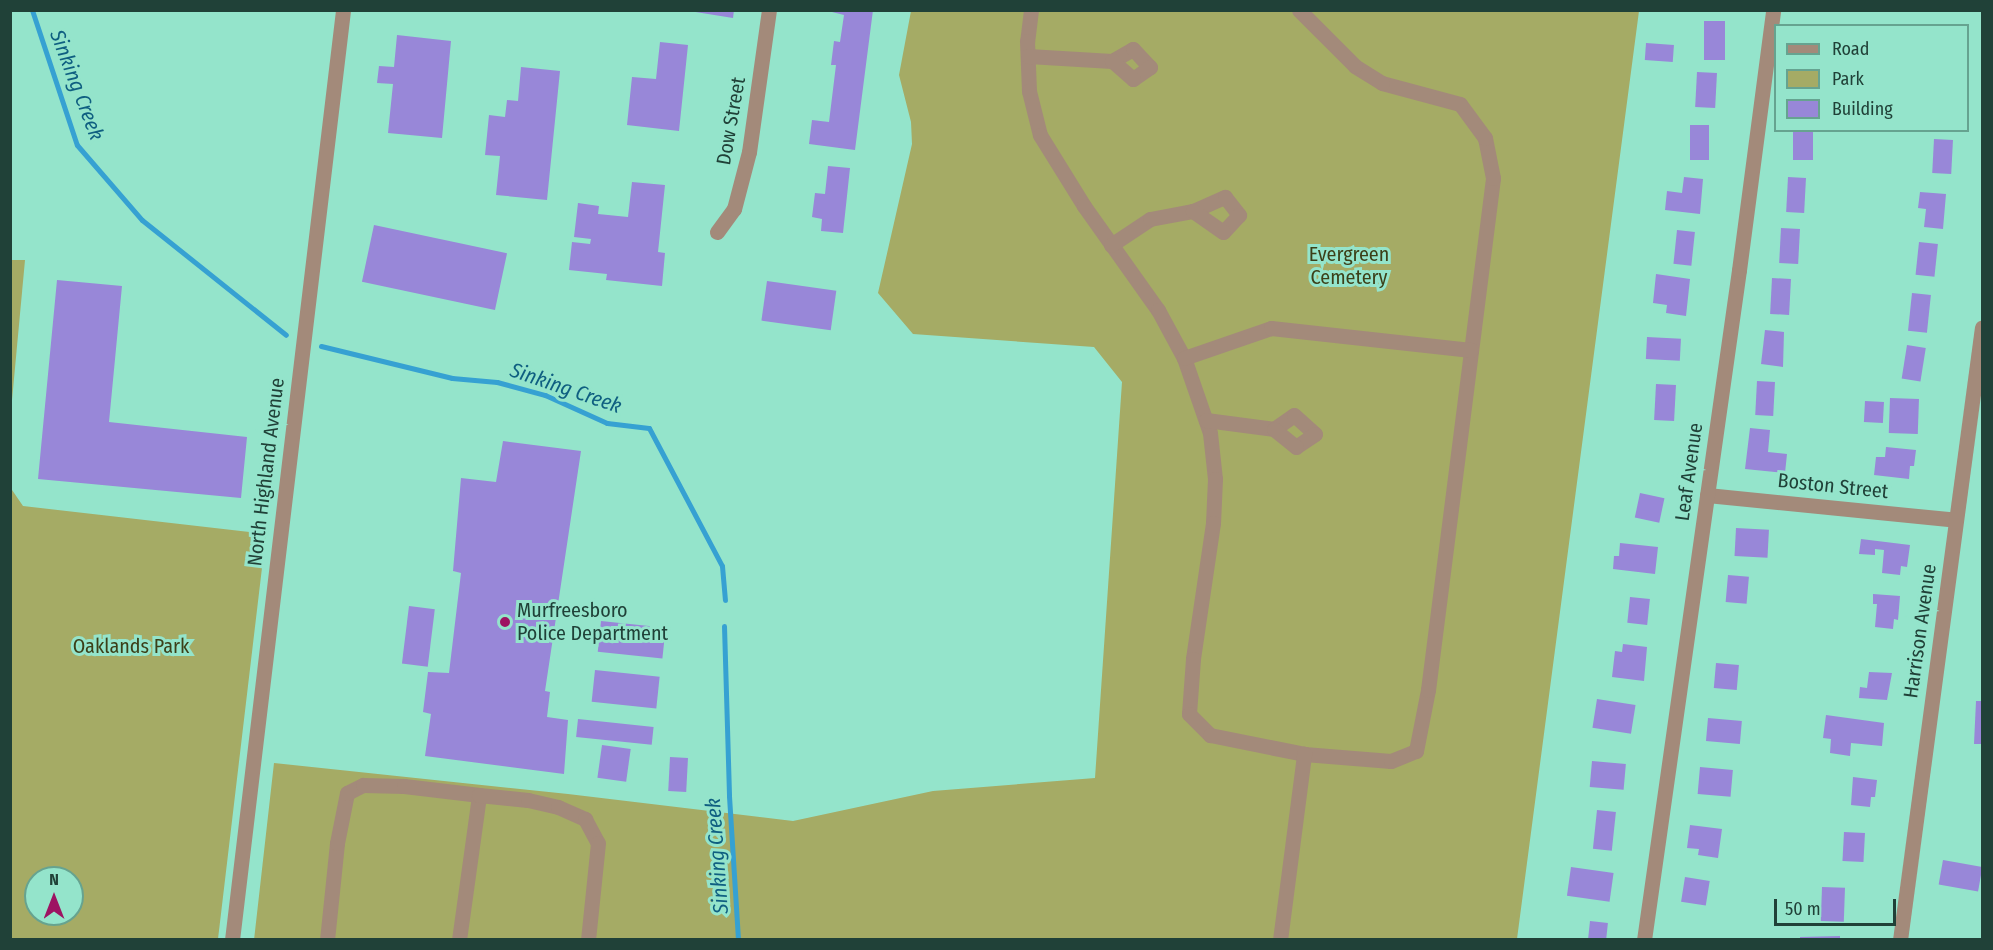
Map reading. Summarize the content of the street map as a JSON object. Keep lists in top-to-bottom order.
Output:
{
  "streets": {
    "street": [
      "Dow Street",
      "North Highland Avenue",
      "Leaf Avenue",
      "Boston Street",
      "Harrison Avenue"
    ]
  },
  "crossings": [
    ["Leaf Avenue", "Boston Street"],
    ["Boston Street", "Harrison Avenue"]
  ],
  "water": ["Sinking Creek"],
  "parks": ["Evergreen Cemetery", "Oaklands Park"],
  "places": ["Murfreesboro Police Department"],
  "legend": ["Road", "Park", "Building"],
  "scale_bar": "50 m",
  "north": "top"
}
